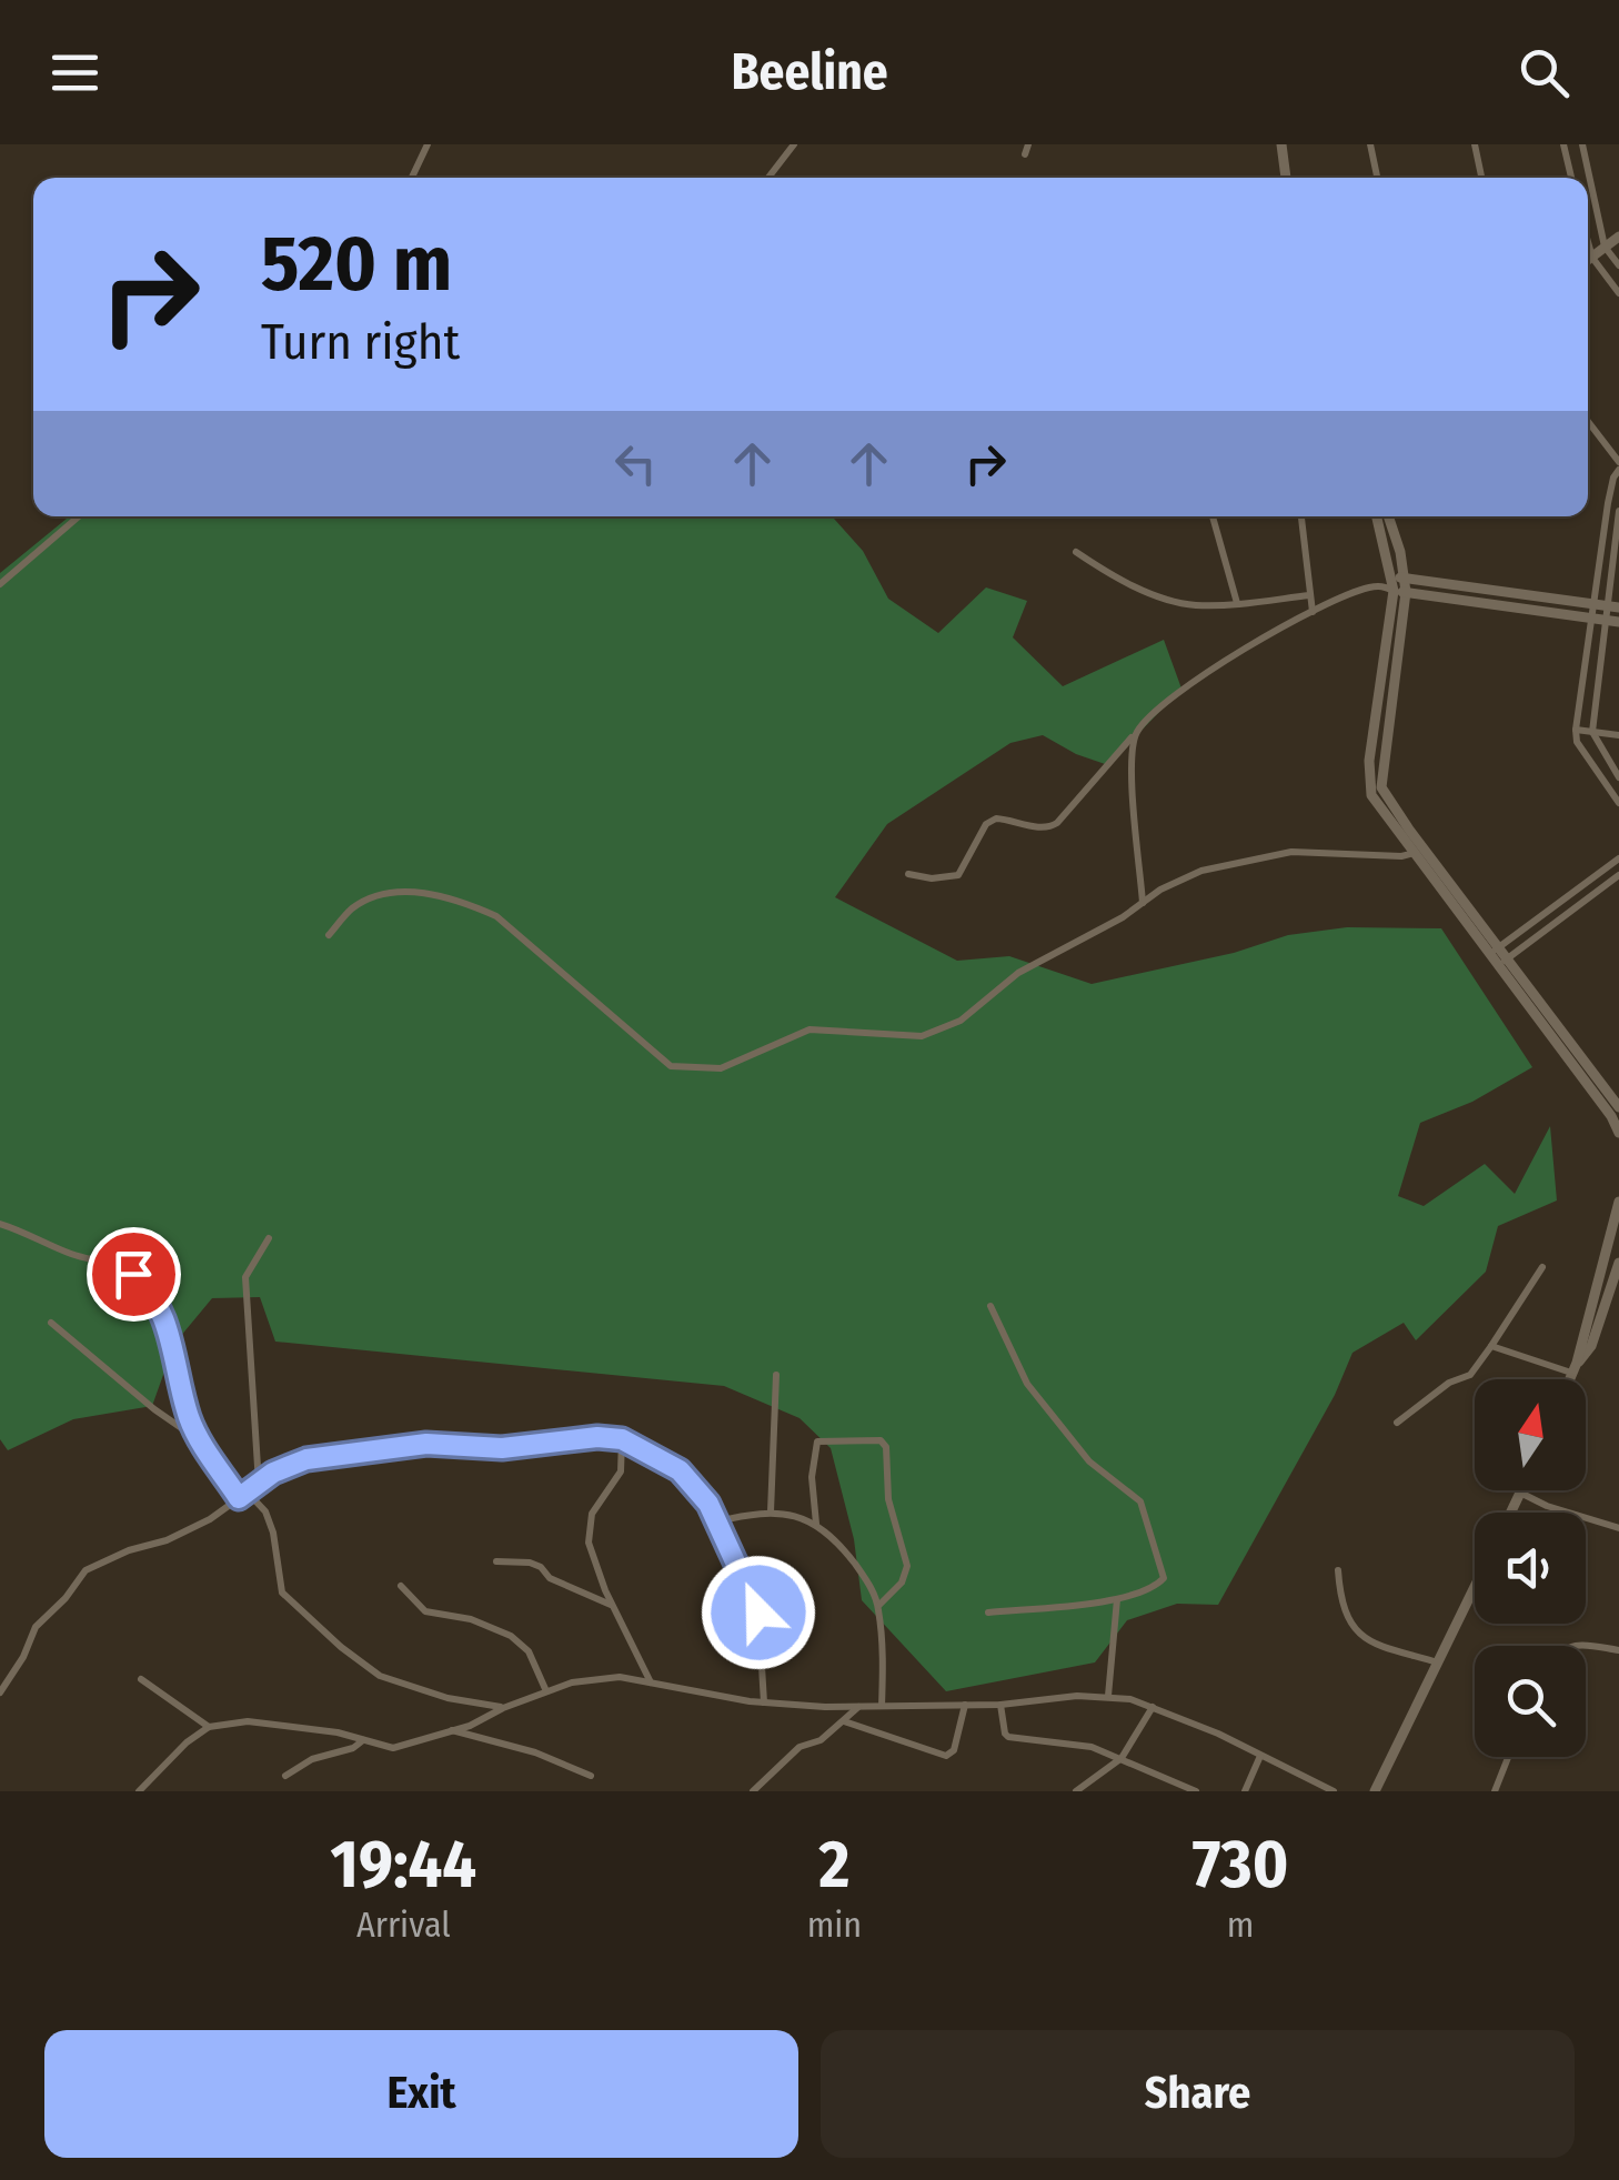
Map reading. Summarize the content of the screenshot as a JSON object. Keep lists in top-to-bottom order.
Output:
{
  "north": "top",
  "page": {
    "header": "Beeline",
    "turn": ["520 m", "Turn right"],
    "eta": [
      "19:44",
      "Arrival",
      "2",
      "min",
      "730",
      "m"
    ],
    "buttons": ["Exit", "Share"]
  }
}
